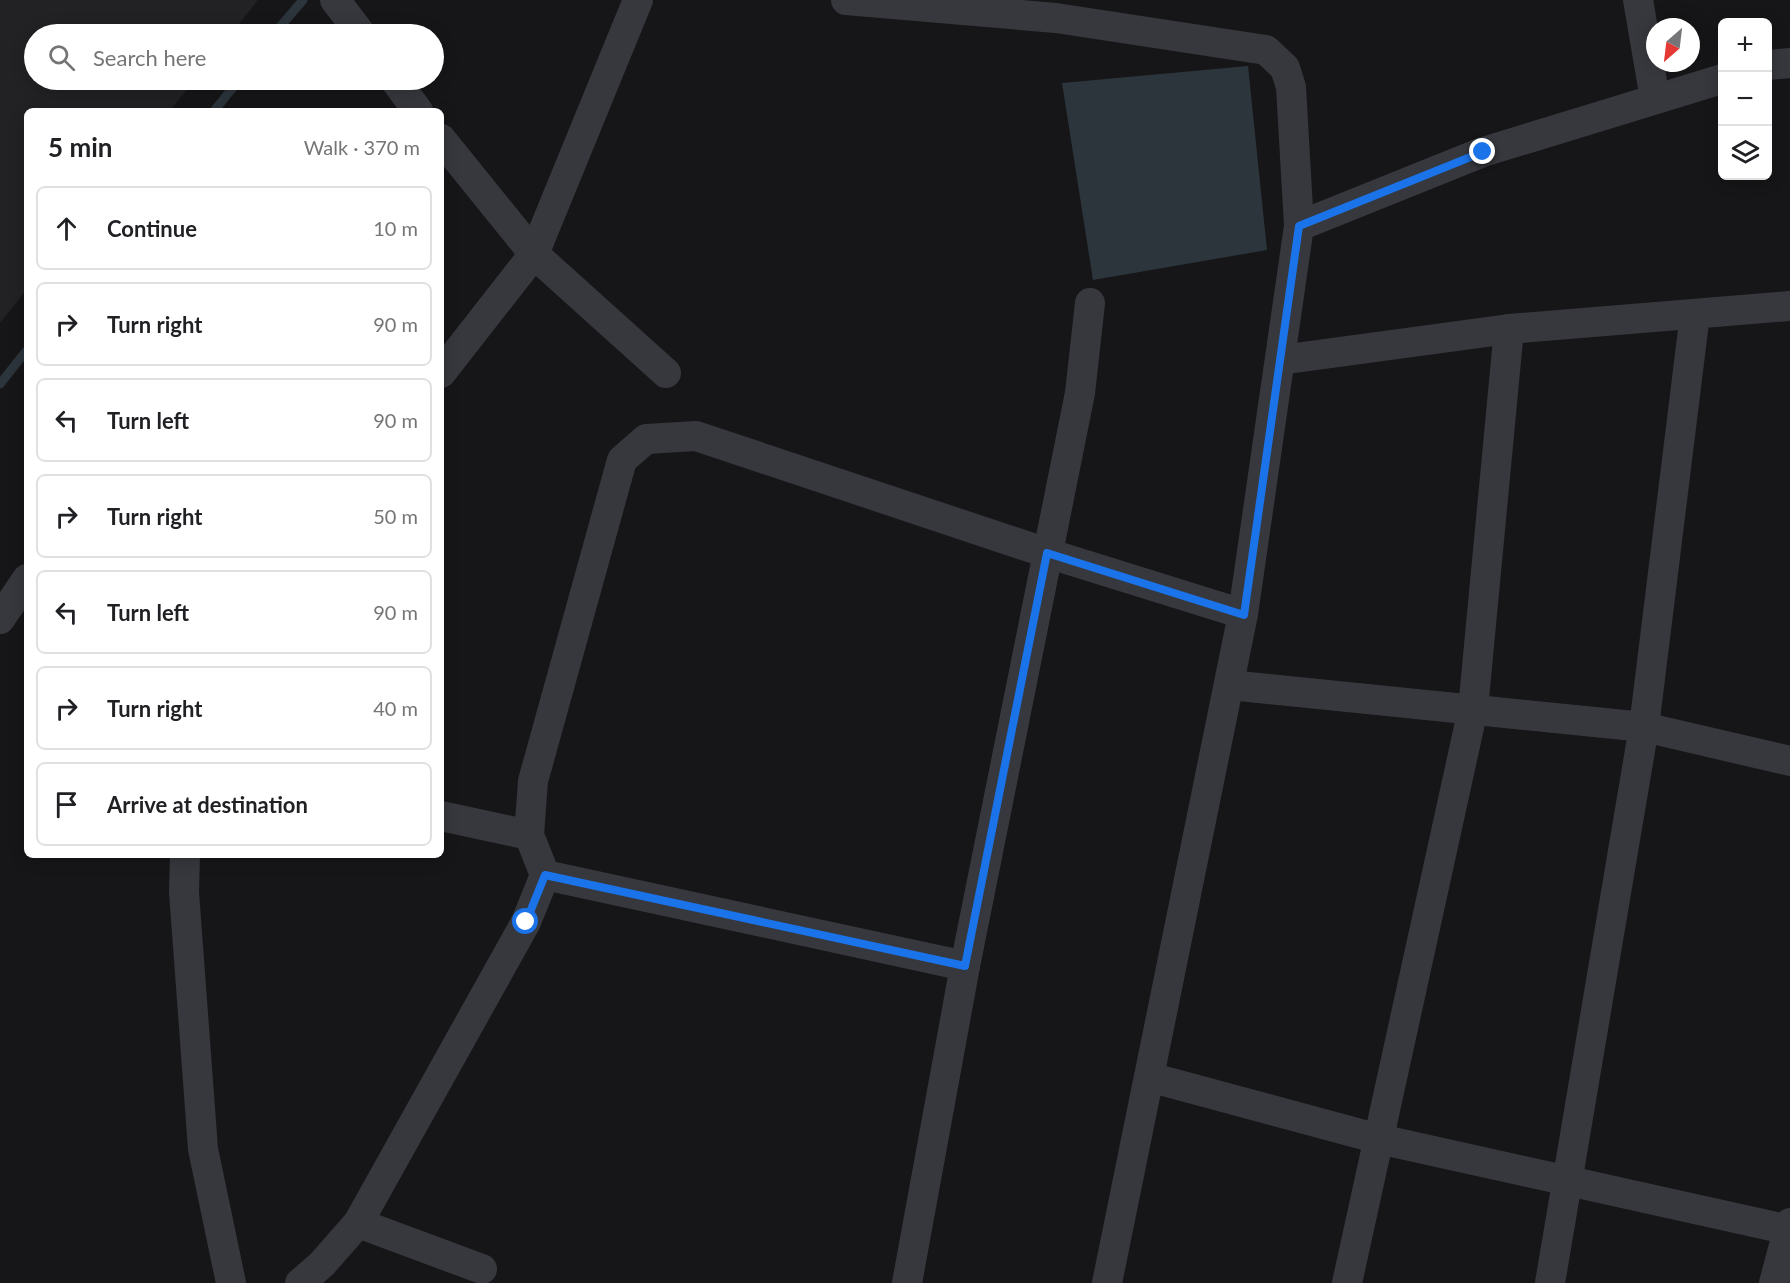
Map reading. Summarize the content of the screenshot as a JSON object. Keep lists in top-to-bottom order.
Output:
{
  "north": "bottom left",
  "page": {
    "map_buttons": ["+", "−"],
    "search": "Search here",
    "heading": ["5 min", "Walk · 370 m"],
    "list": [
      ["Continue", "10 m"],
      ["Turn right", "90 m"],
      ["Turn left", "90 m"],
      ["Turn right", "50 m"],
      ["Turn left", "90 m"],
      ["Turn right", "40 m"],
      "Arrive at destination"
    ]
  }
}
